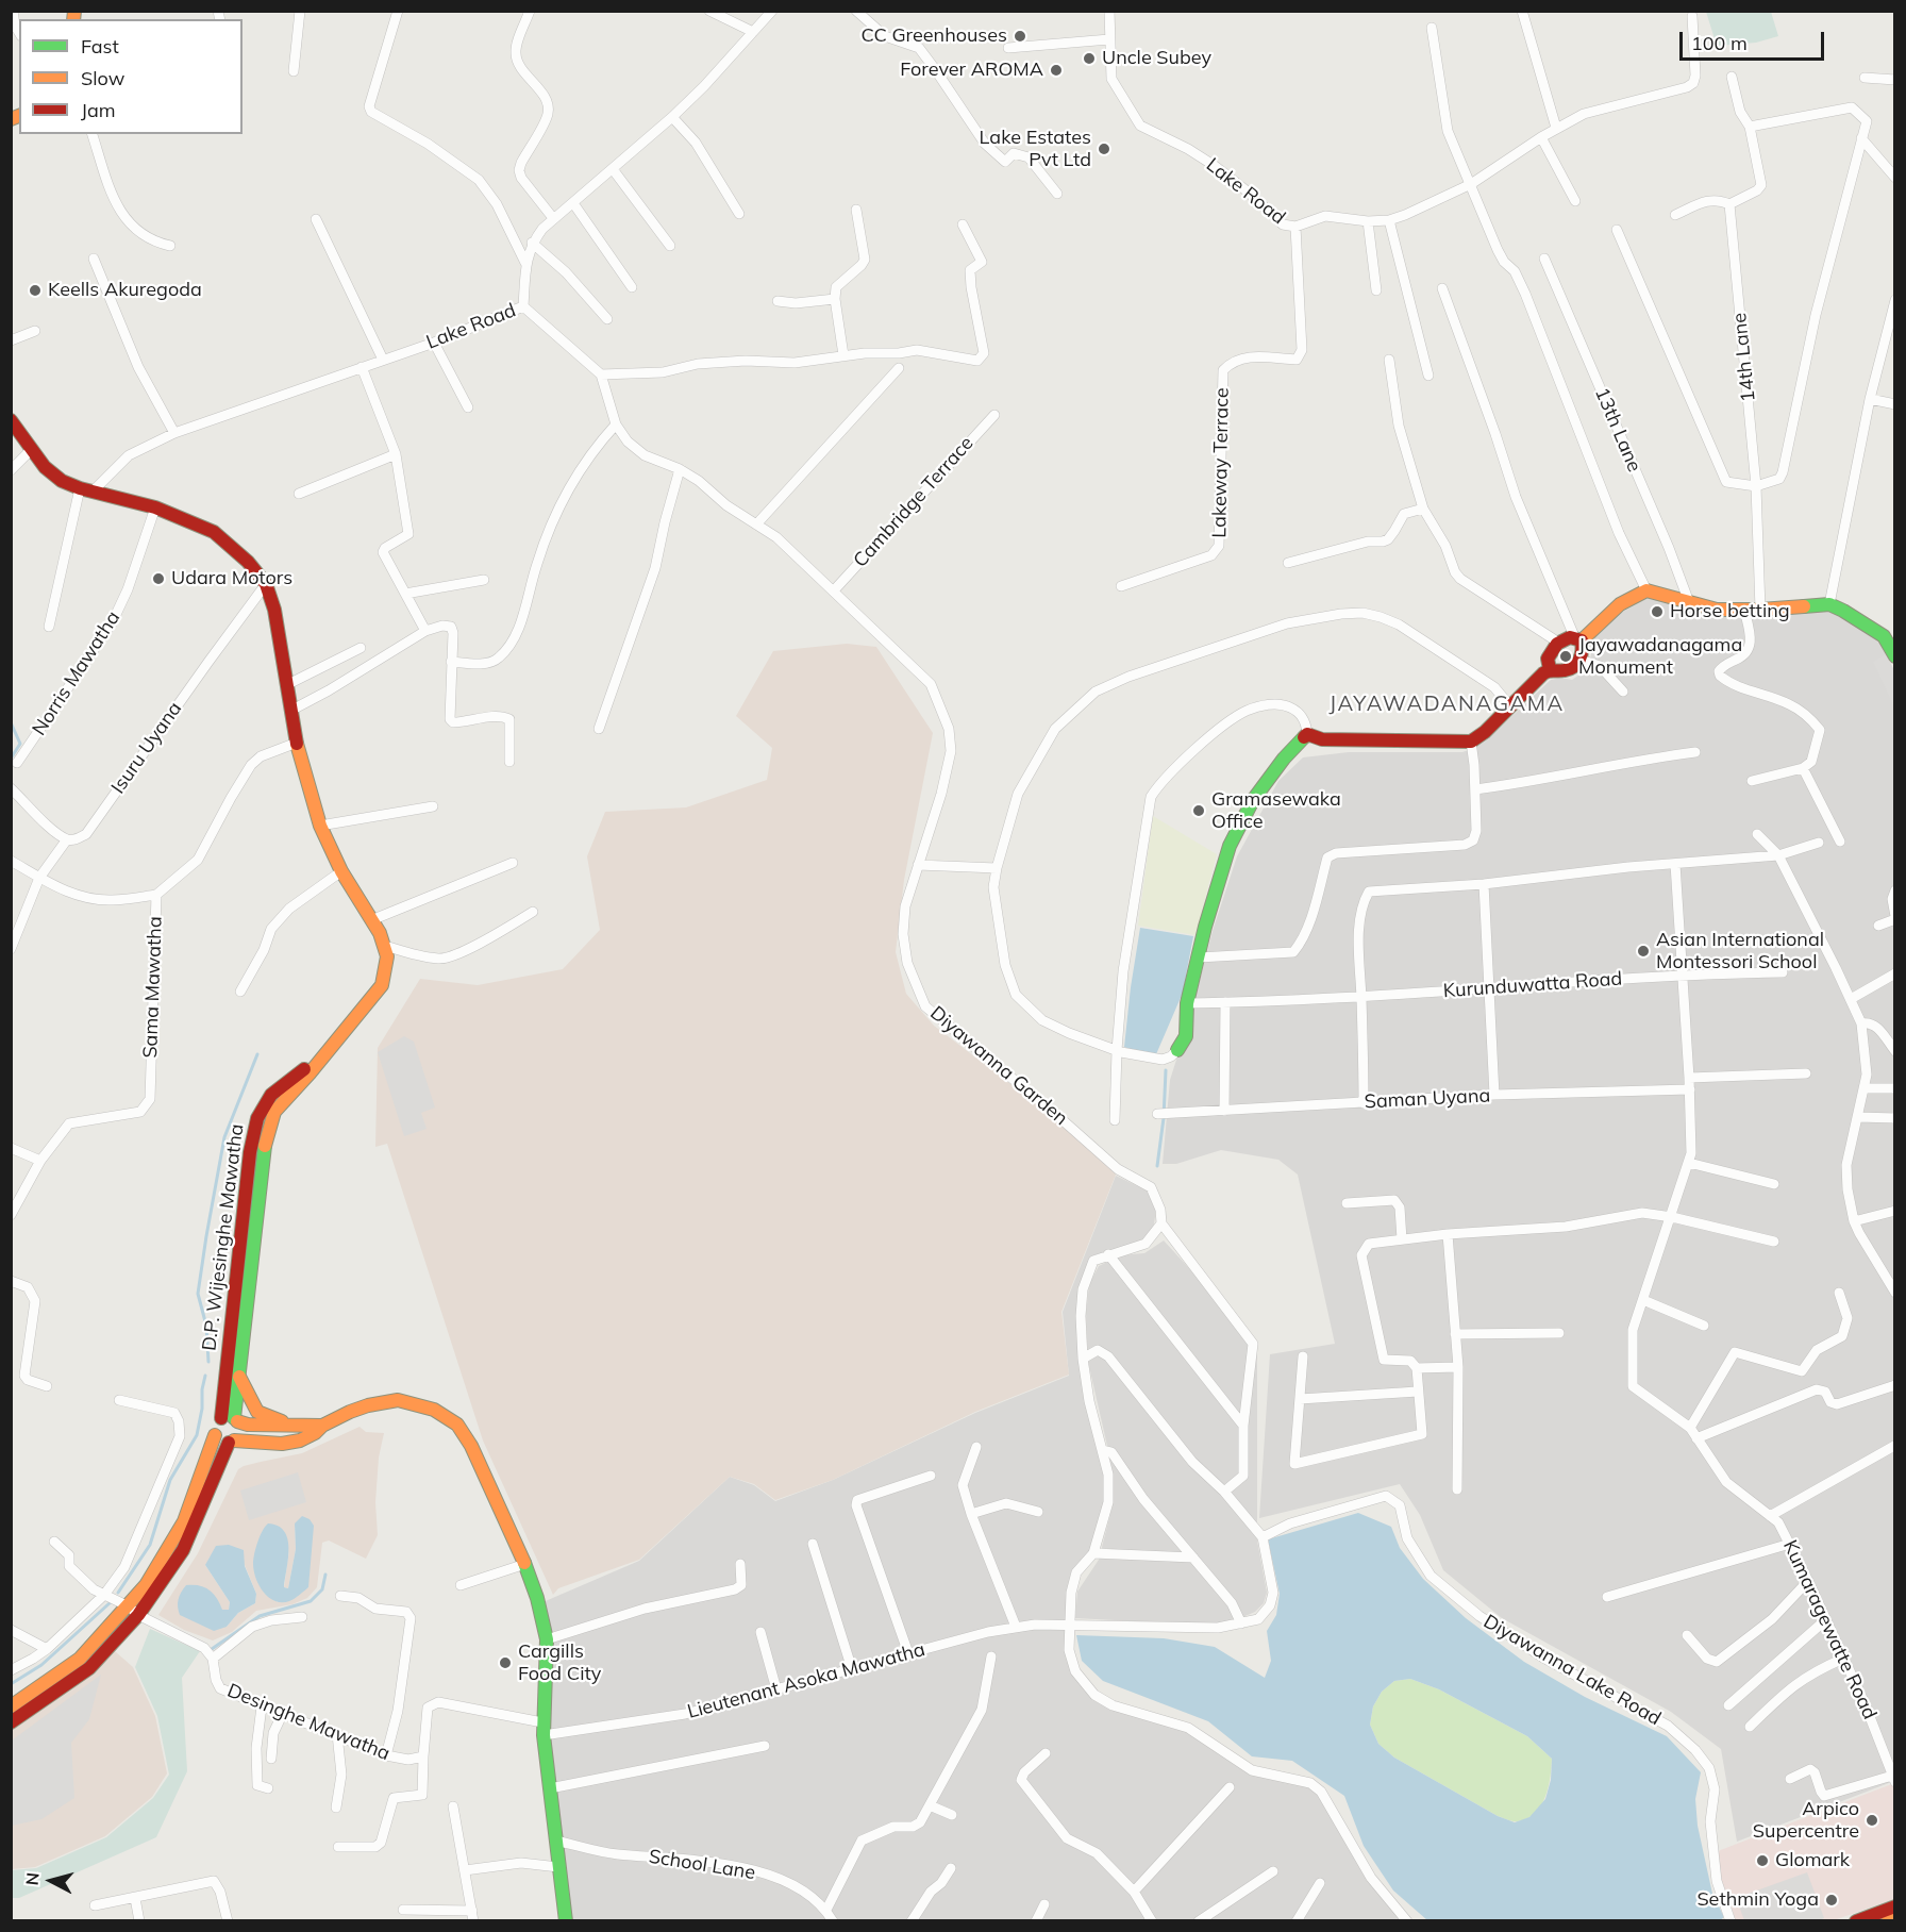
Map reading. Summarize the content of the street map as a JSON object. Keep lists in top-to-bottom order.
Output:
{
  "streets": {
    "main road": ["D.P. Wijesinghe Mawatha"],
    "street": [
      "Lake Road",
      "14th Lane",
      "13th Lane",
      "Lakeway Terrace",
      "Cambridge Terrace",
      "Norris Mawatha",
      "Isuru Uyana",
      "Kurunduwatta Road",
      "Sama Mawatha",
      "Diyawanna Garden",
      "Saman Uyana",
      "Kumaragewatte Road",
      "Diyawanna Lake Road",
      "Lieutenant Asoka Mawatha",
      "Desinghe Mawatha",
      "School Lane"
    ]
  },
  "crossings": [
    ["Lake Road", "Lakeway Terrace"],
    ["Cambridge Terrace", "Diyawanna Garden"],
    ["Kurunduwatta Road", "Kumaragewatte Road"],
    ["Saman Uyana", "Kumaragewatte Road"]
  ],
  "districts": ["JAYAWADANAGAMA"],
  "places": [
    "CC Greenhouses",
    "Uncle Subey",
    "Forever AROMA",
    "Lake Estates Pvt Ltd",
    "Keells Akuregoda",
    "Udara Motors",
    "Horse betting",
    "Jayawadanagama Monument",
    "Gramasewaka Office",
    "Asian International Montessori School",
    "Cargills Food City",
    "Arpico Supercentre",
    "Glomark",
    "Sethmin Yoga"
  ],
  "legend": ["Fast", "Slow", "Jam"],
  "scale_bar": "100 m",
  "north": "left"
}
